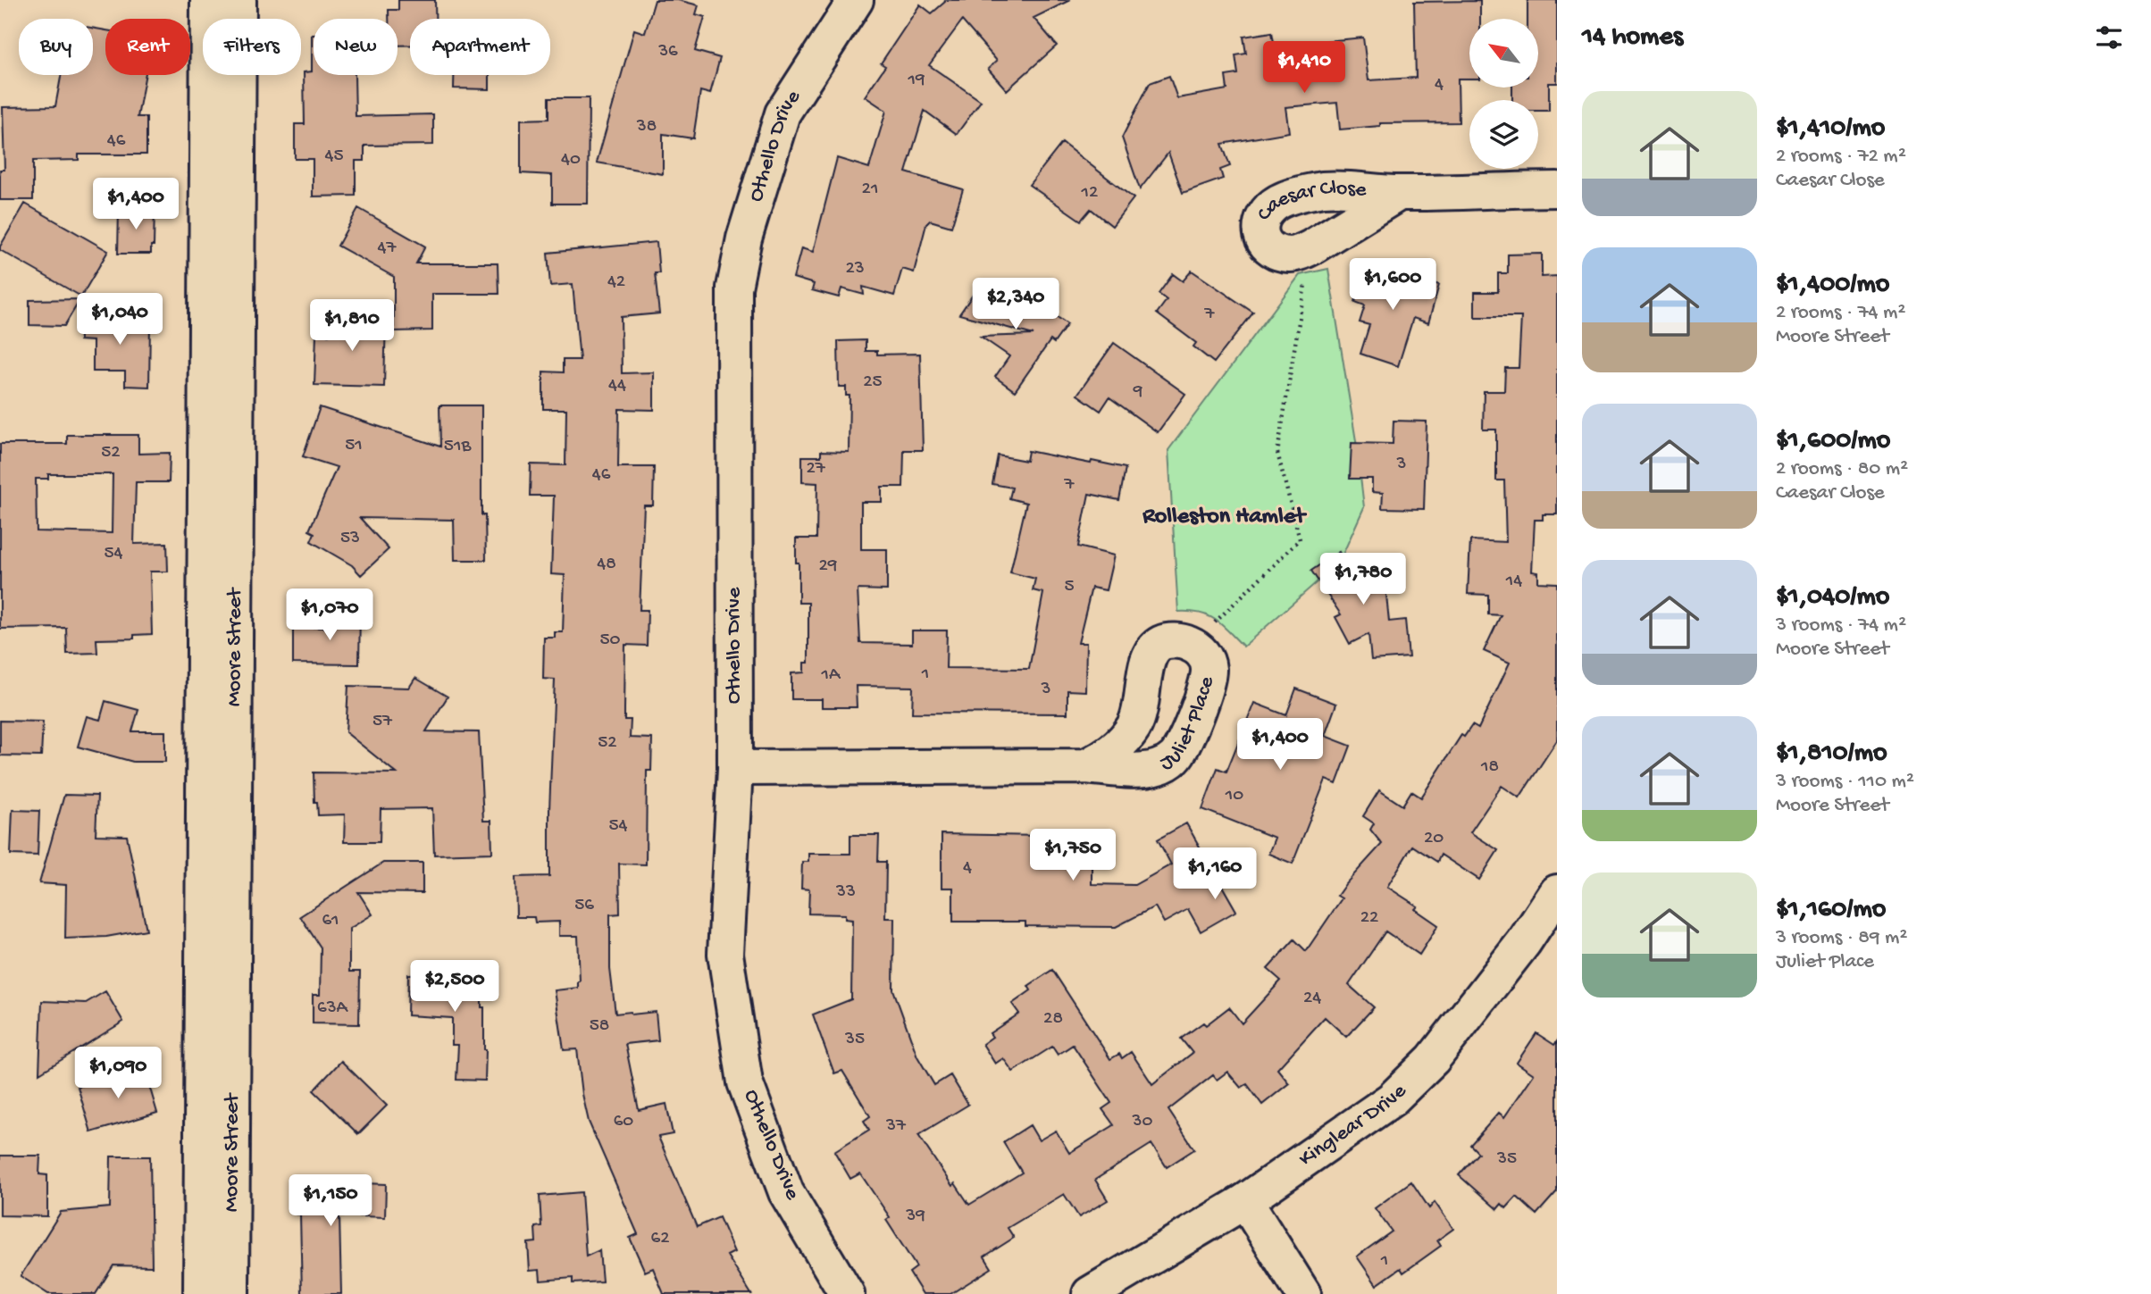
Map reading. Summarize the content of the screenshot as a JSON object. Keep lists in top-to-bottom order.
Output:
{
  "streets": {
    "street": [
      "Othello Drive",
      "Caesar Close",
      "Moore Street",
      "Juliet Place",
      "Kinglear Drive"
    ]
  },
  "crossings": [
    ["Othello Drive", "Juliet Place"]
  ],
  "districts": ["Rolleston Hamlet"],
  "house_numbers": [
    "36",
    "19",
    "4",
    "38",
    "46",
    "45",
    "40",
    "21",
    "12",
    "47",
    "23",
    "42",
    "7",
    "25",
    "44",
    "9",
    "51",
    "51B",
    "52",
    "3",
    "27",
    "46",
    "7",
    "53",
    "54",
    "48",
    "29",
    "14",
    "5",
    "50",
    "1",
    "1A",
    "3",
    "57",
    "52",
    "18",
    "10",
    "54",
    "20",
    "4",
    "33",
    "56",
    "22",
    "61",
    "24",
    "63A",
    "28",
    "58",
    "35",
    "60",
    "30",
    "37",
    "35",
    "39",
    "62",
    "1"
  ],
  "north": "top left",
  "page": {
    "heading": "14 homes",
    "chip": [
      "Buy",
      "Rent",
      "Filters",
      "New",
      "Apartment"
    ],
    "price": [
      "$1,410",
      "$1,400",
      "$1,600",
      "$2,340",
      "$1,040",
      "$1,810",
      "$1,780",
      "$1,070",
      "$1,400",
      "$1,750",
      "$1,160",
      "$2,500",
      "$1,090",
      "$1,150"
    ],
    "list": [
      {
        "name": "$1,410/mo",
        "note": "2 rooms · 72 m² · Caesar Close"
      },
      {
        "name": "$1,400/mo",
        "note": "2 rooms · 74 m² · Moore Street"
      },
      {
        "name": "$1,600/mo",
        "note": "2 rooms · 80 m² · Caesar Close"
      },
      {
        "name": "$1,040/mo",
        "note": "3 rooms · 74 m² · Moore Street"
      },
      {
        "name": "$1,810/mo",
        "note": "3 rooms · 110 m² · Moore Street"
      },
      {
        "name": "$1,160/mo",
        "note": "3 rooms · 89 m² · Juliet Place"
      }
    ]
  }
}
